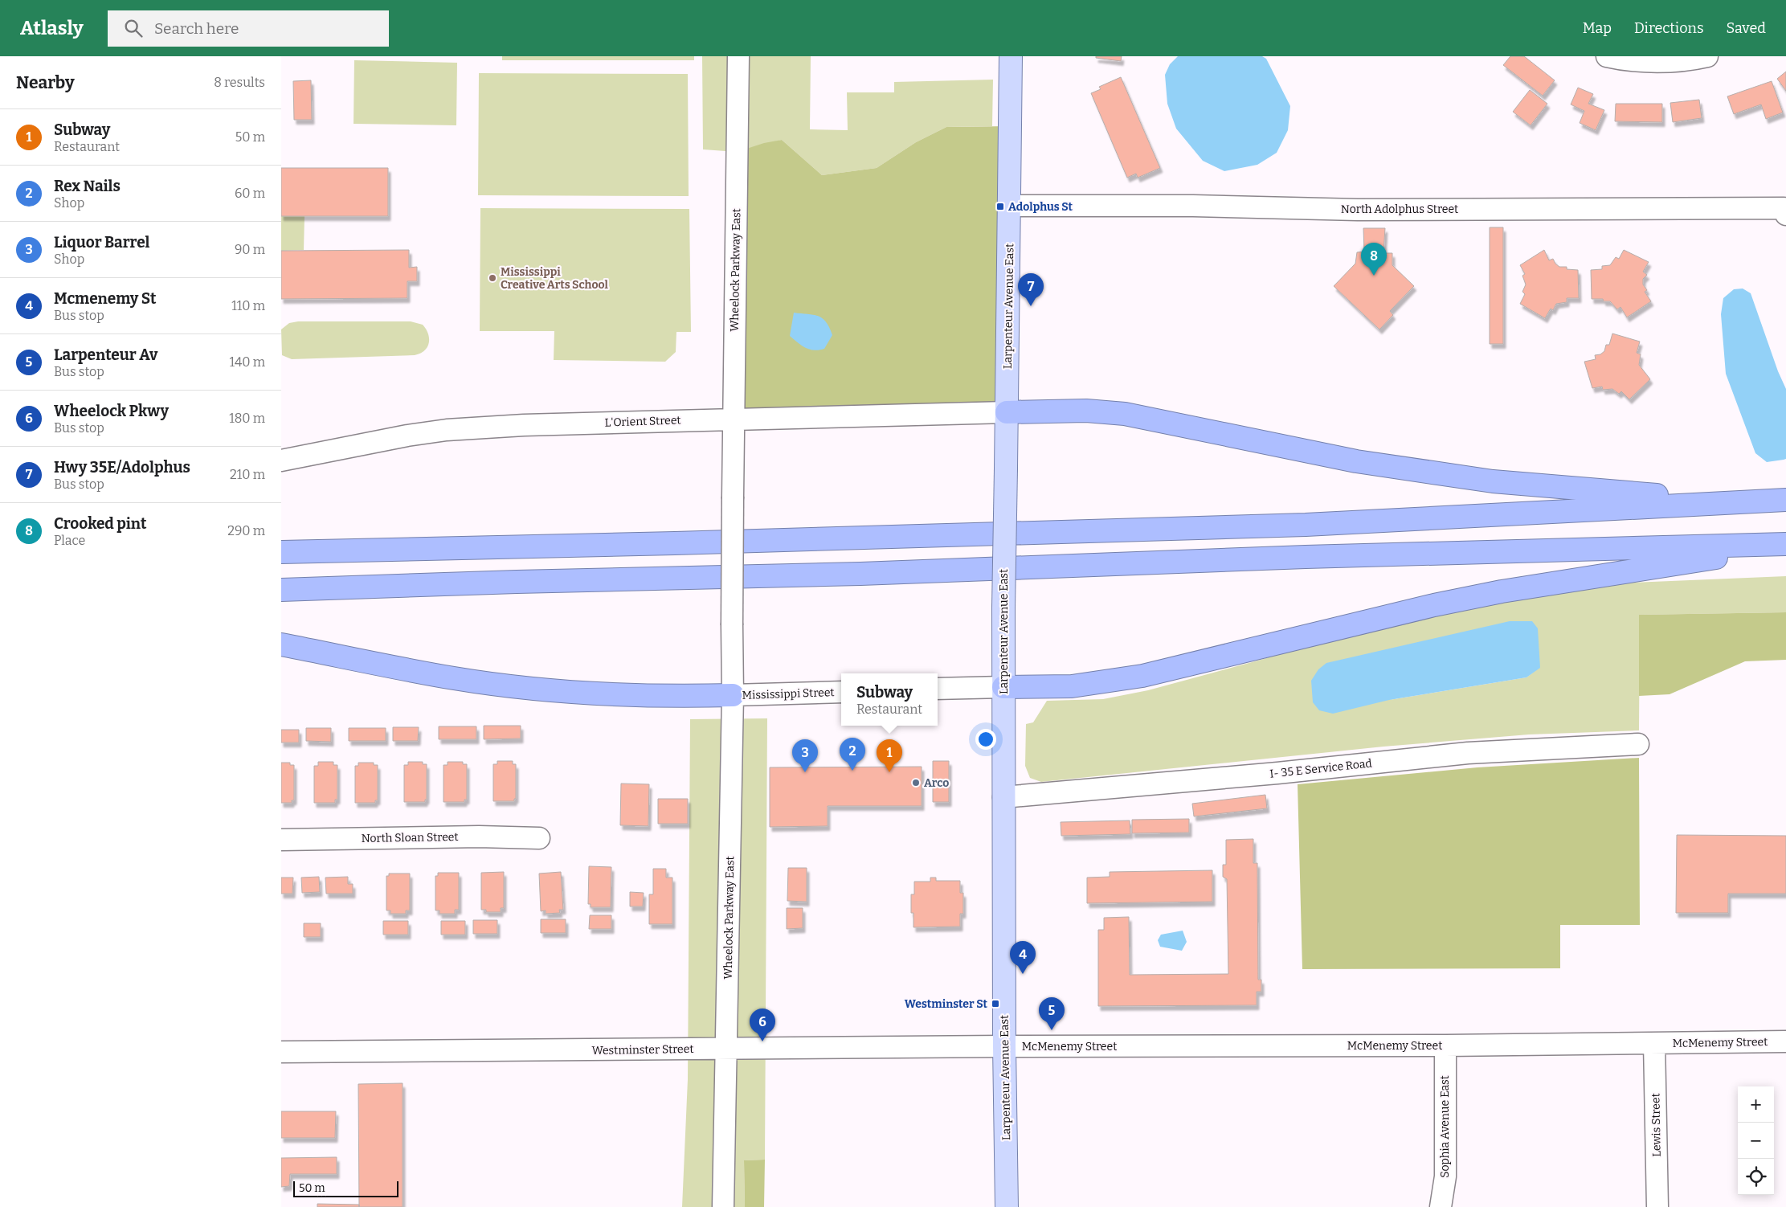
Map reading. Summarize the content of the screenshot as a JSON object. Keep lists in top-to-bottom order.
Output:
{
  "streets": {
    "main road": ["Larpenteur Avenue East"],
    "street": [
      "North Adolphus Street",
      "Wheelock Parkway East",
      "L'Orient Street",
      "Mississippi Street",
      "I- 35 E Service Road",
      "North Sloan Street",
      "McMenemy Street",
      "Westminster Street",
      "Lewis Street",
      "Sophia Avenue East"
    ]
  },
  "crossings": [
    ["North Adolphus Street", "Larpenteur Avenue East"],
    ["Wheelock Parkway East", "L'Orient Street"],
    ["Wheelock Parkway East", "Mississippi Street"],
    ["Wheelock Parkway East", "Westminster Street"],
    ["Larpenteur Avenue East", "L'Orient Street"],
    ["Larpenteur Avenue East", "I- 35 E Service Road"],
    ["Larpenteur Avenue East", "McMenemy Street"],
    ["Larpenteur Avenue East", "Westminster Street"],
    ["McMenemy Street", "Westminster Street"],
    ["McMenemy Street", "Lewis Street"],
    ["McMenemy Street", "Sophia Avenue East"]
  ],
  "places": {
    "transit": ["Adolphus St", "Westminster St"],
    "other": ["Mississippi Creative Arts School", "Arco"]
  },
  "scale_bar": "50 m",
  "page": {
    "header": "Atlasly",
    "search": "Search here",
    "nav": ["Map", "Directions", "Saved"],
    "heading": ["Nearby", "8 results"],
    "list": [
      {
        "mark": "1",
        "name": "Subway",
        "note": "Restaurant",
        "value": "50 m"
      },
      {
        "mark": "2",
        "name": "Rex Nails",
        "note": "Shop",
        "value": "60 m"
      },
      {
        "mark": "3",
        "name": "Liquor Barrel",
        "note": "Shop",
        "value": "90 m"
      },
      {
        "mark": "4",
        "name": "Mcmenemy St",
        "note": "Bus stop",
        "value": "110 m"
      },
      {
        "mark": "5",
        "name": "Larpenteur Av",
        "note": "Bus stop",
        "value": "140 m"
      },
      {
        "mark": "6",
        "name": "Wheelock Pkwy",
        "note": "Bus stop",
        "value": "180 m"
      },
      {
        "mark": "7",
        "name": "Hwy 35E/Adolphus",
        "note": "Bus stop",
        "value": "210 m"
      },
      {
        "mark": "8",
        "name": "Crooked pint",
        "note": "Place",
        "value": "290 m"
      }
    ],
    "pins": [
      "8",
      "7",
      "2",
      "1",
      "3",
      "4",
      "5",
      "6"
    ],
    "popup": ["Subway", "Restaurant"],
    "map_buttons": ["+", "−"],
    "scale": "50 m"
  }
}
